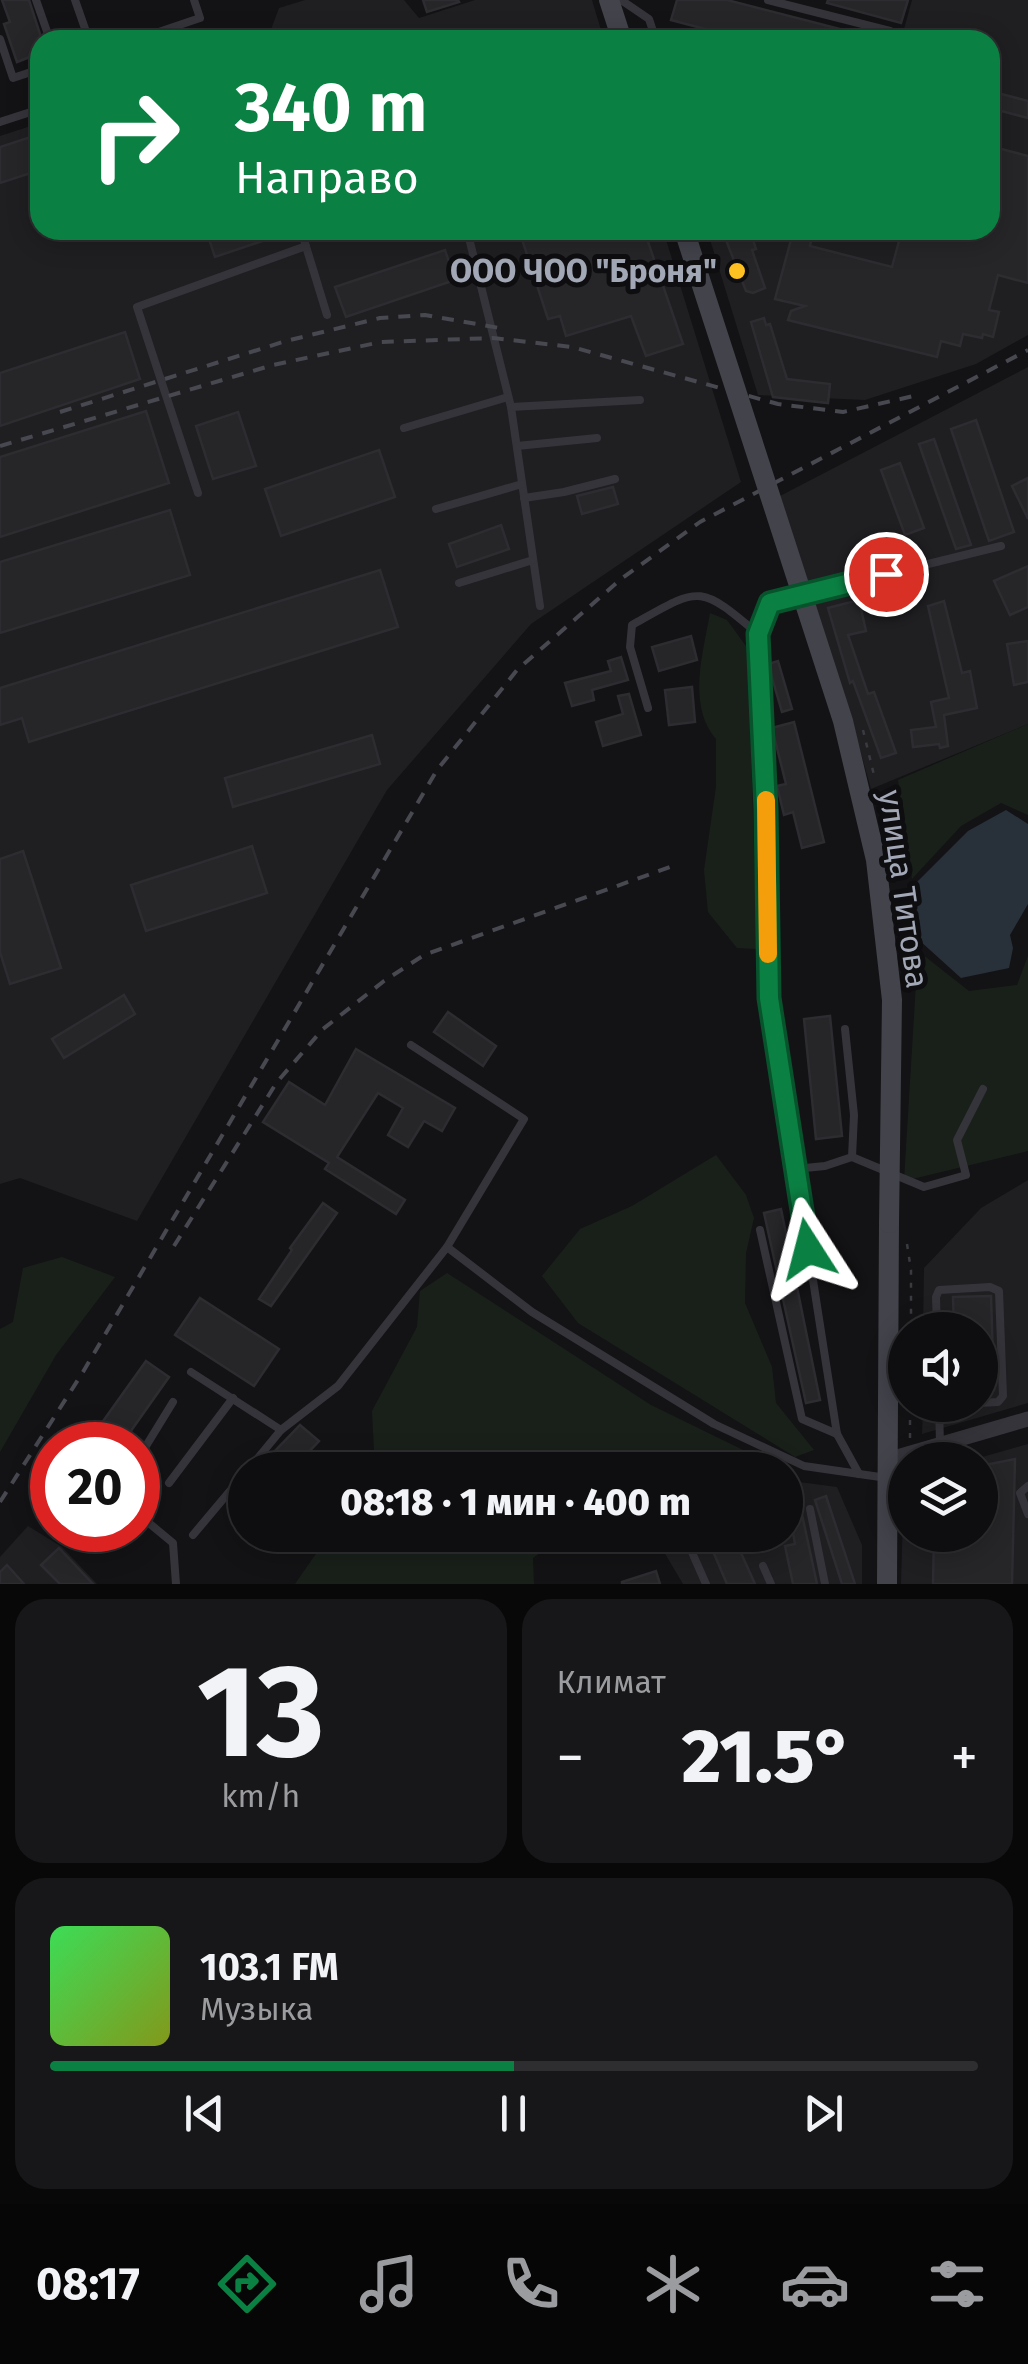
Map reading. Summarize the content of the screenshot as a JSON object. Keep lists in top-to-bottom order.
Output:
{
  "streets": {
    "main road": ["улица Титова"]
  },
  "places": ["ООО ЧОО \"Броня\""],
  "page": {
    "turn": ["340 m", "Направо"],
    "limit": "20",
    "trip": "08:18 · 1 мин · 400 m",
    "tile": [
      ["13", "km/h"],
      "Климат"
    ],
    "heat": ["−", "21.5°", "+"],
    "song": ["103.1 FM", "Музыка"],
    "tabs": "08:17"
  }
}
